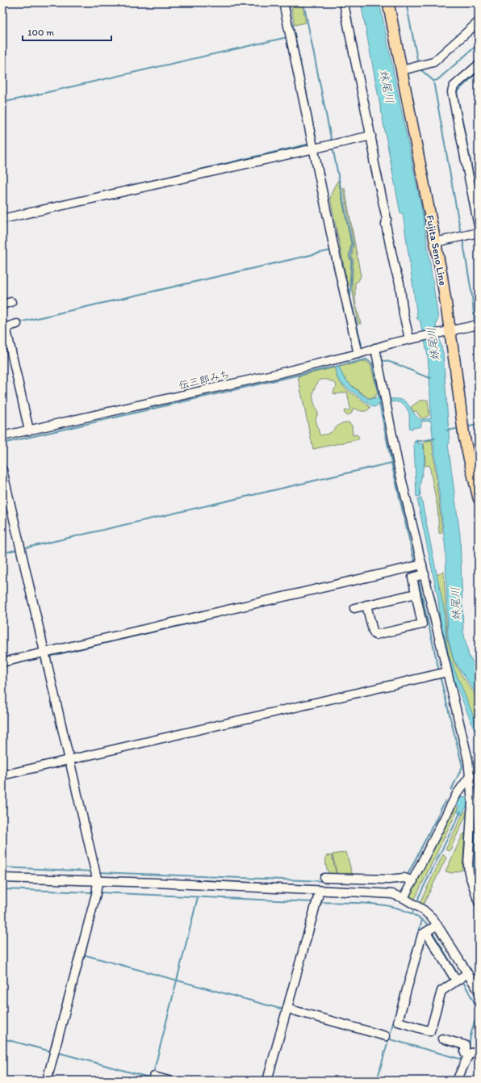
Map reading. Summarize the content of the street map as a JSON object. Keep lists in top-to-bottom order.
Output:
{
  "streets": {
    "main road": ["Fujita Seno Line"],
    "street": ["伝三郎みち"]
  },
  "crossings": [
    ["Fujita Seno Line", "伝三郎みち"]
  ],
  "water": ["妹尾川"],
  "scale_bar": "100 m"
}
